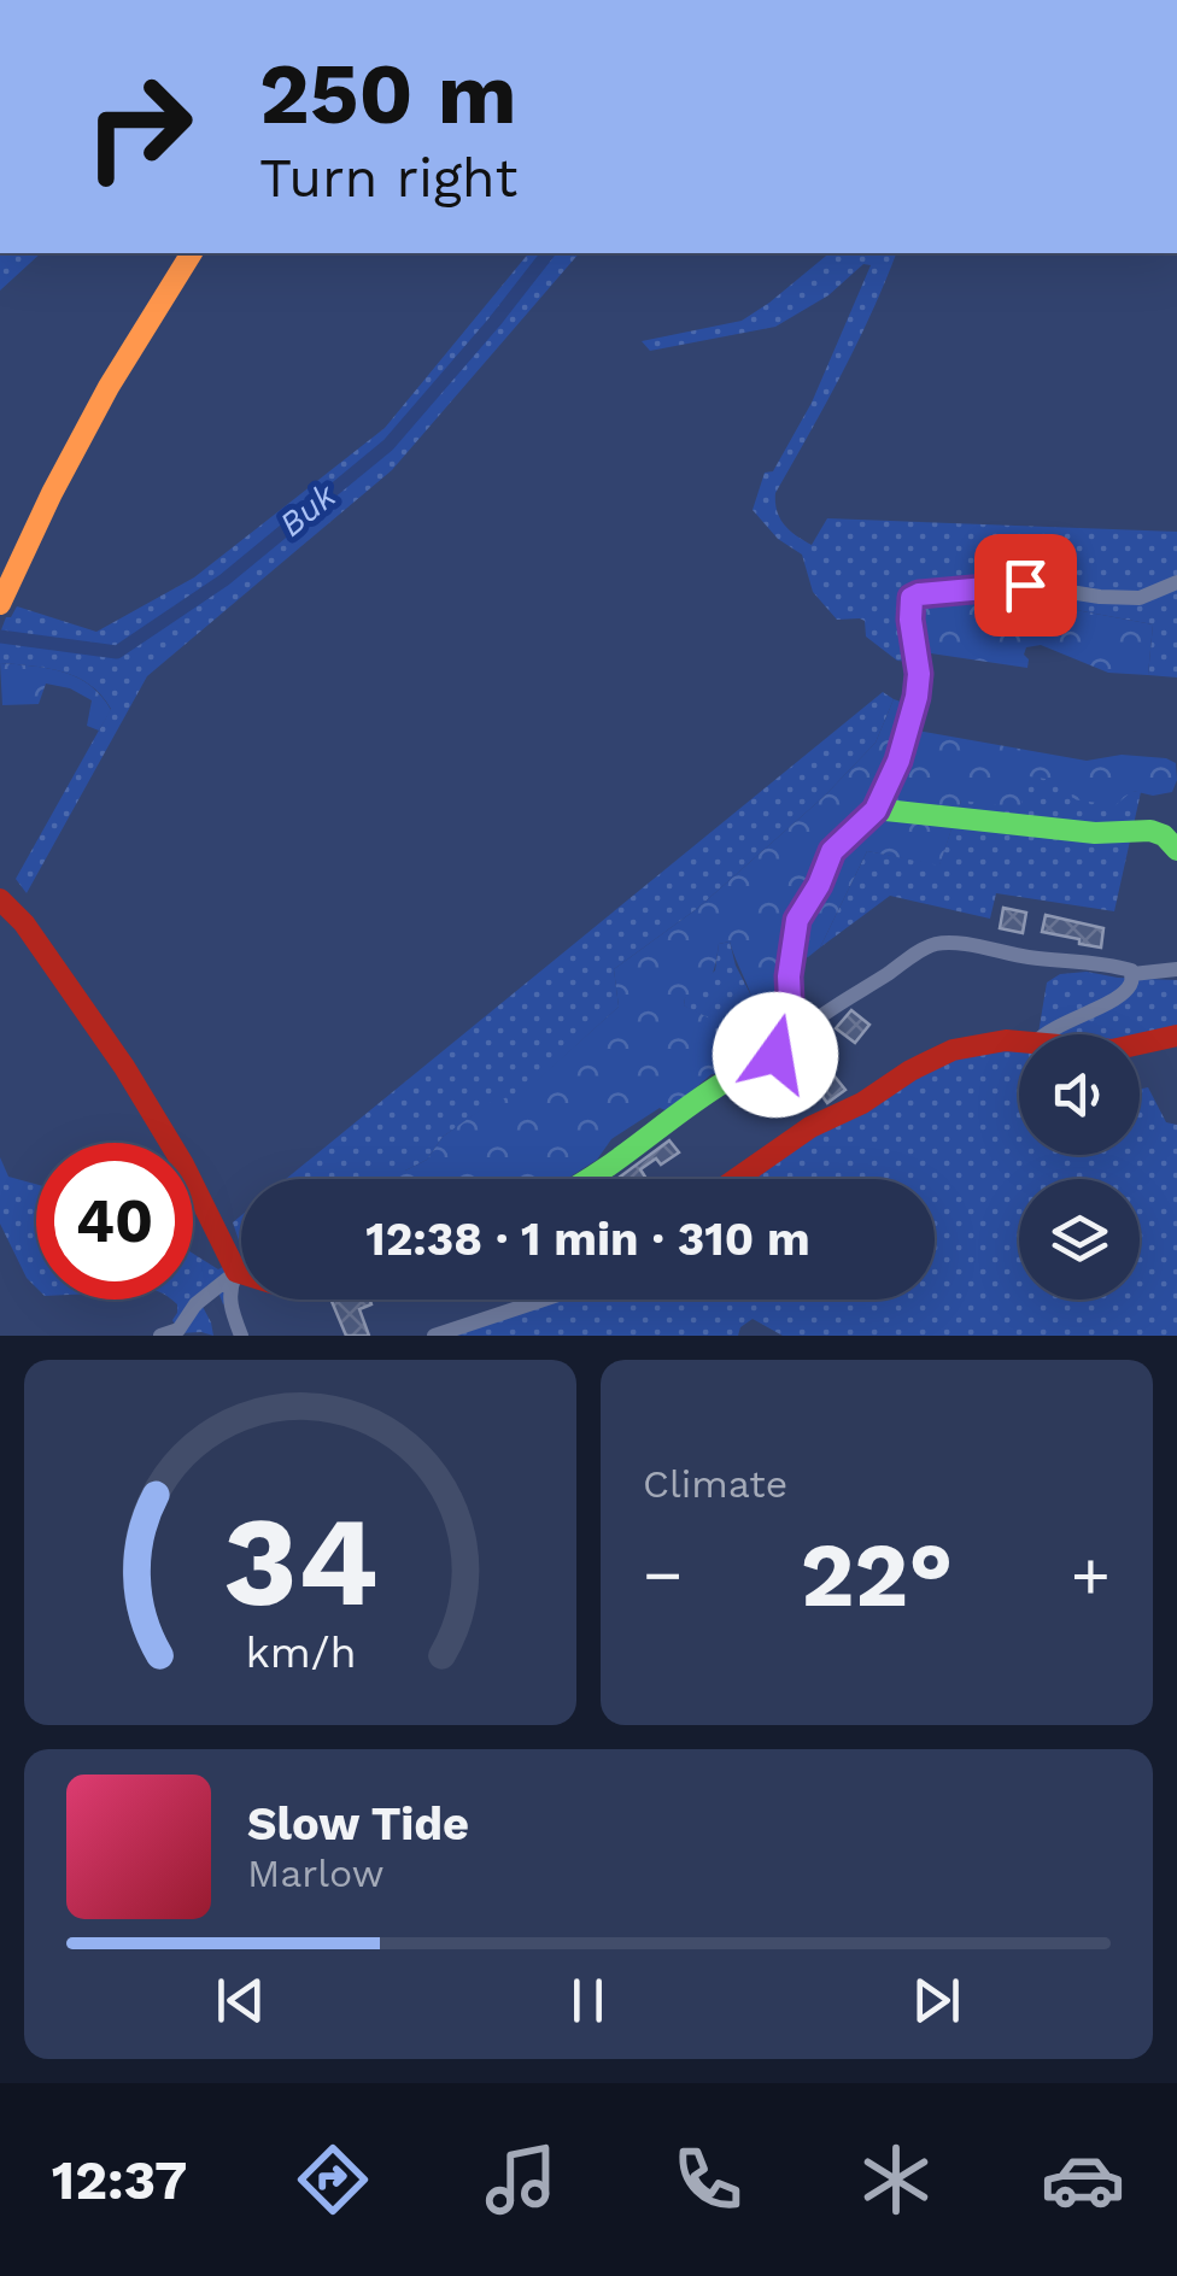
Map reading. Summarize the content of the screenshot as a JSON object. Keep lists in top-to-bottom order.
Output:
{
  "water": ["Buk"],
  "page": {
    "turn": ["250 m", "Turn right"],
    "limit": "40",
    "trip": "12:38 · 1 min · 310 m",
    "tile": "Climate",
    "heat": ["−", "22°", "+"],
    "song": ["Slow Tide", "Marlow"],
    "tabs": "12:37",
    "gauge": ["34", "km/h"]
  }
}
